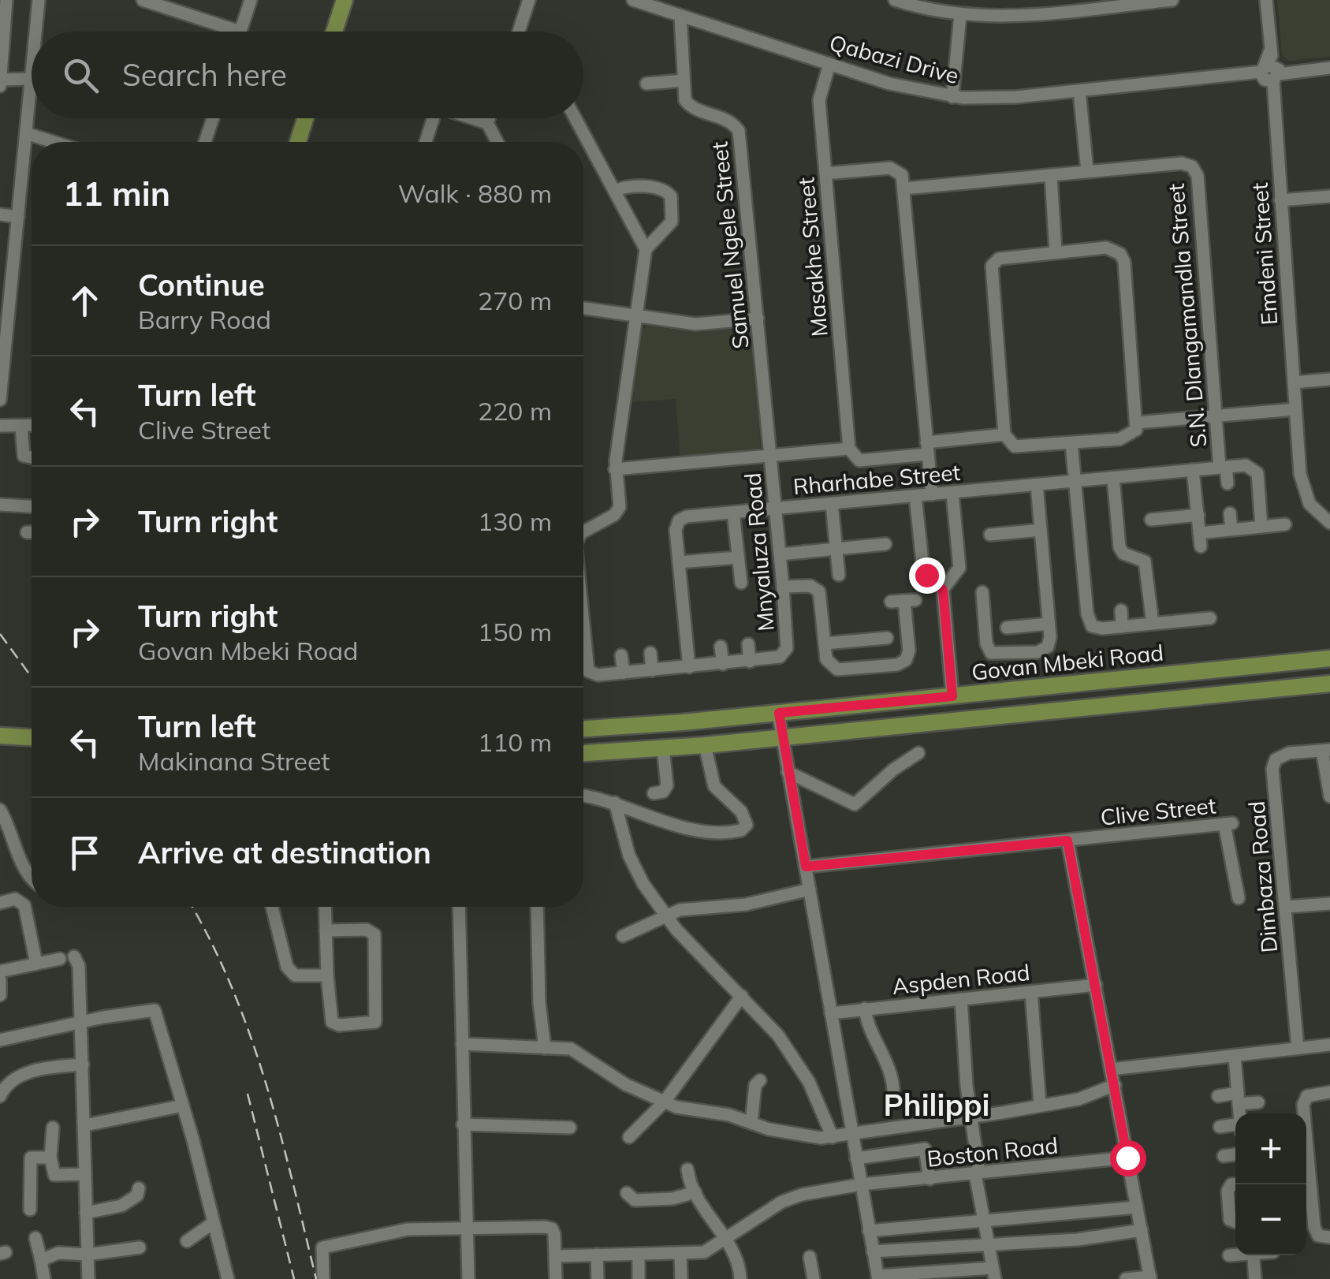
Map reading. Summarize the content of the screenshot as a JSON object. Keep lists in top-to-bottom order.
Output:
{
  "streets": {
    "main road": ["Govan Mbeki Road"],
    "street": [
      "Qabazi Drive",
      "Samuel Ngele Street",
      "Emdeni Street",
      "Masakhe Street",
      "S.N. Dlangamandla Street",
      "Rharhabe Street",
      "Mnyaluza Road",
      "Clive Street",
      "Dimbaza Road",
      "Aspden Road",
      "Boston Road"
    ]
  },
  "crossings": [
    ["Qabazi Drive", "Samuel Ngele Street"],
    ["Qabazi Drive", "Emdeni Street"],
    ["Qabazi Drive", "Masakhe Street"],
    ["Samuel Ngele Street", "Mnyaluza Road"],
    ["S.N. Dlangamandla Street", "Rharhabe Street"],
    ["Rharhabe Street", "Mnyaluza Road"]
  ],
  "districts": ["Philippi"],
  "page": {
    "search": "Search here",
    "heading": ["11 min", "Walk · 880 m"],
    "list": [
      ["Continue", "Barry Road", "270 m"],
      ["Turn left", "Clive Street", "220 m"],
      ["Turn right", "130 m"],
      ["Turn right", "Govan Mbeki Road", "150 m"],
      ["Turn left", "Makinana Street", "110 m"],
      "Arrive at destination"
    ],
    "map_buttons": ["+", "−"]
  }
}
